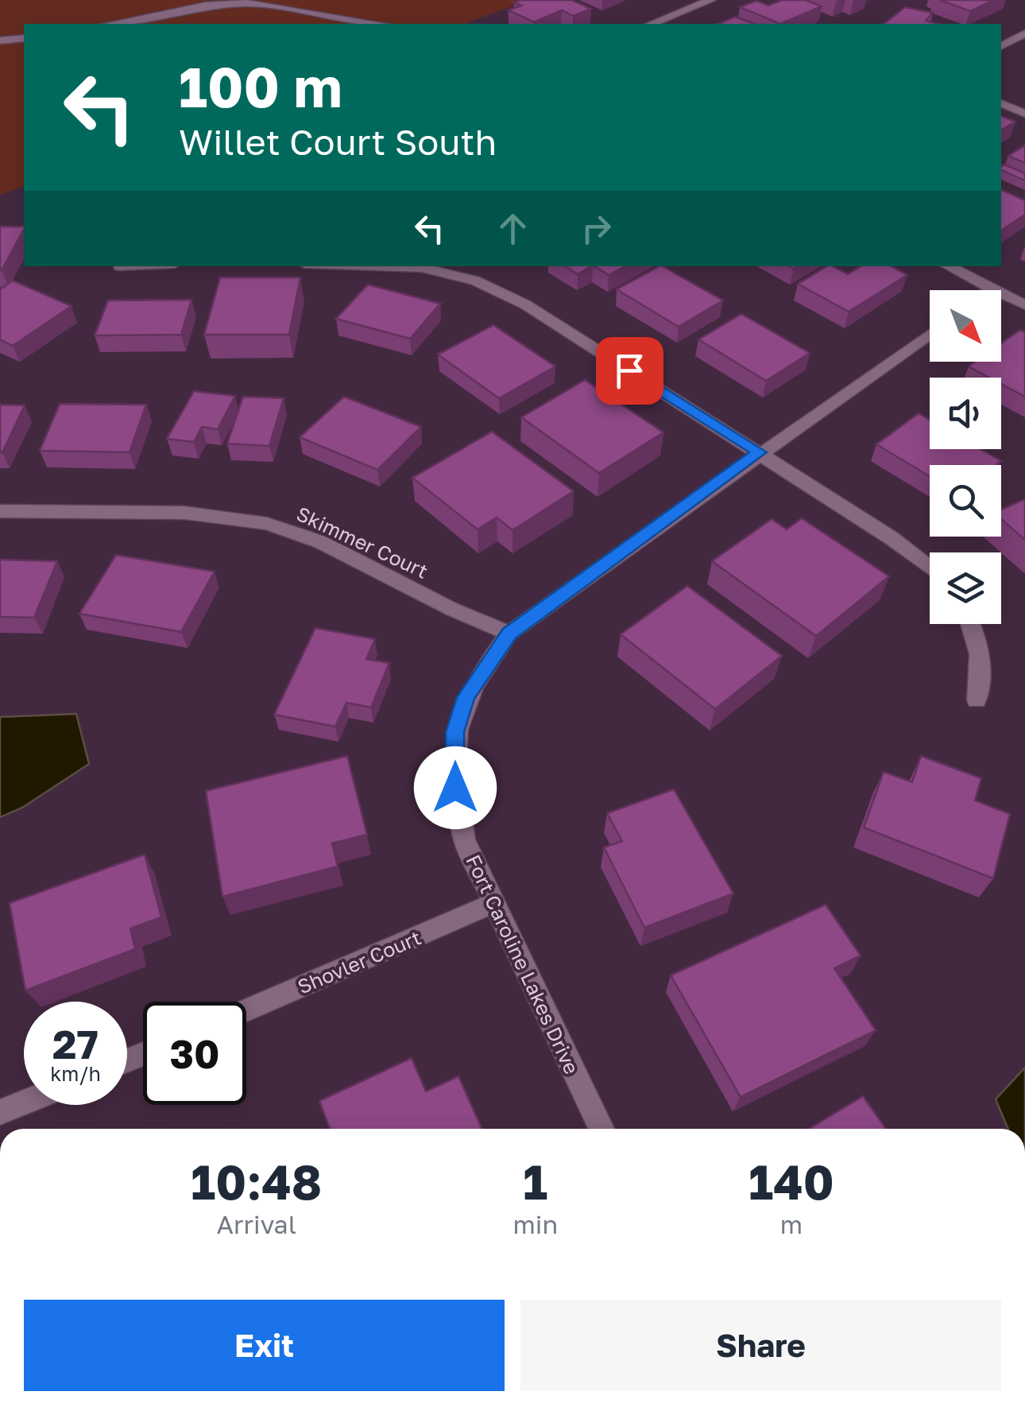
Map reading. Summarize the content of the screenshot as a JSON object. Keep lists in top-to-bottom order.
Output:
{
  "streets": {
    "street": ["Skimmer Court", "Shovler Court", "Fort Caroline Lakes Drive"]
  },
  "crossings": [
    ["Skimmer Court", "Fort Caroline Lakes Drive"],
    ["Shovler Court", "Fort Caroline Lakes Drive"]
  ],
  "north": "bottom right",
  "page": {
    "turn": ["100 m", "Willet Court South"],
    "speed": "27 km/h",
    "limit": "30",
    "eta": [
      "10:48",
      "Arrival",
      "1",
      "min",
      "140",
      "m"
    ],
    "buttons": ["Exit", "Share"]
  }
}
